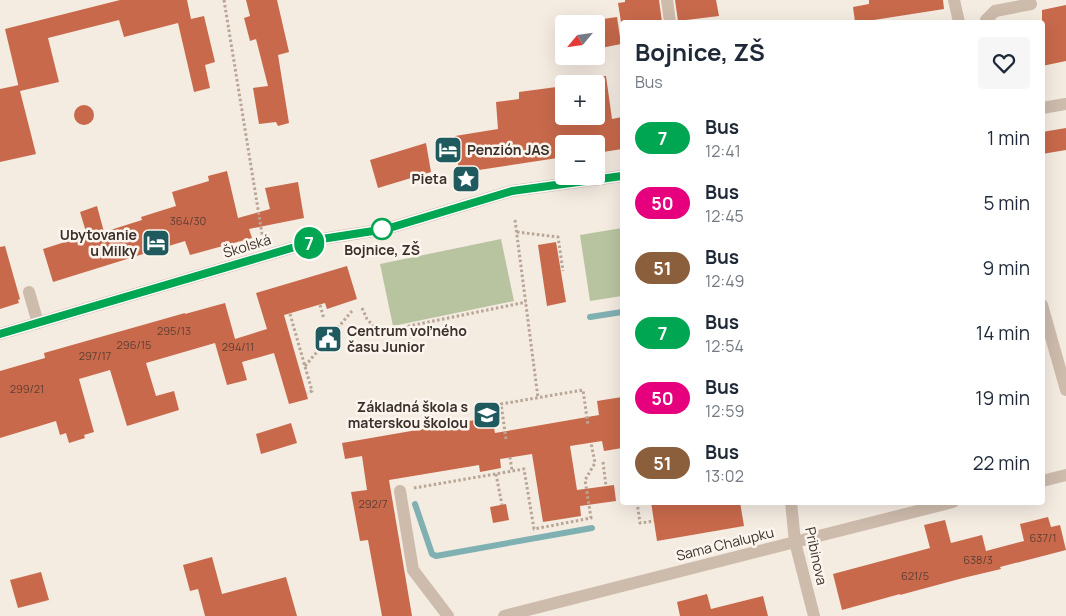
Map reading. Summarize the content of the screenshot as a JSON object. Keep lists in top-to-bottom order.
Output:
{
  "streets": {
    "street": ["Školská", "Sama Chalupku", "Pribinova"]
  },
  "crossings": [
    ["Sama Chalupku", "Pribinova"]
  ],
  "places": {
    "hotel": ["Penzión JAS", "Ubytovanie u Milky"],
    "place": ["Pieta"],
    "other": ["Bojnice, ZŠ"],
    "public building": ["Centrum voľného času Junior"],
    "school or university": ["Základná škola s materskou školou"]
  },
  "lines": ["bus line 7"],
  "house_numbers": [
    "364/30",
    "295/13",
    "296/15",
    "294/11",
    "297/17",
    "299/21",
    "292/7",
    "637/1",
    "638/3",
    "621/5"
  ],
  "north": "bottom left",
  "page": {
    "on_map": "7",
    "map_buttons": ["+", "−"],
    "heading": ["Bojnice, ZŠ", "Bus"],
    "list": [
      {
        "mark": "7",
        "name": "Bus",
        "note": "12:41",
        "value": "1 min"
      },
      {
        "mark": "50",
        "name": "Bus",
        "note": "12:45",
        "value": "5 min"
      },
      {
        "mark": "51",
        "name": "Bus",
        "note": "12:49",
        "value": "9 min"
      },
      {
        "mark": "7",
        "name": "Bus",
        "note": "12:54",
        "value": "14 min"
      },
      {
        "mark": "50",
        "name": "Bus",
        "note": "12:59",
        "value": "19 min"
      },
      {
        "mark": "51",
        "name": "Bus",
        "note": "13:02",
        "value": "22 min"
      }
    ]
  }
}
